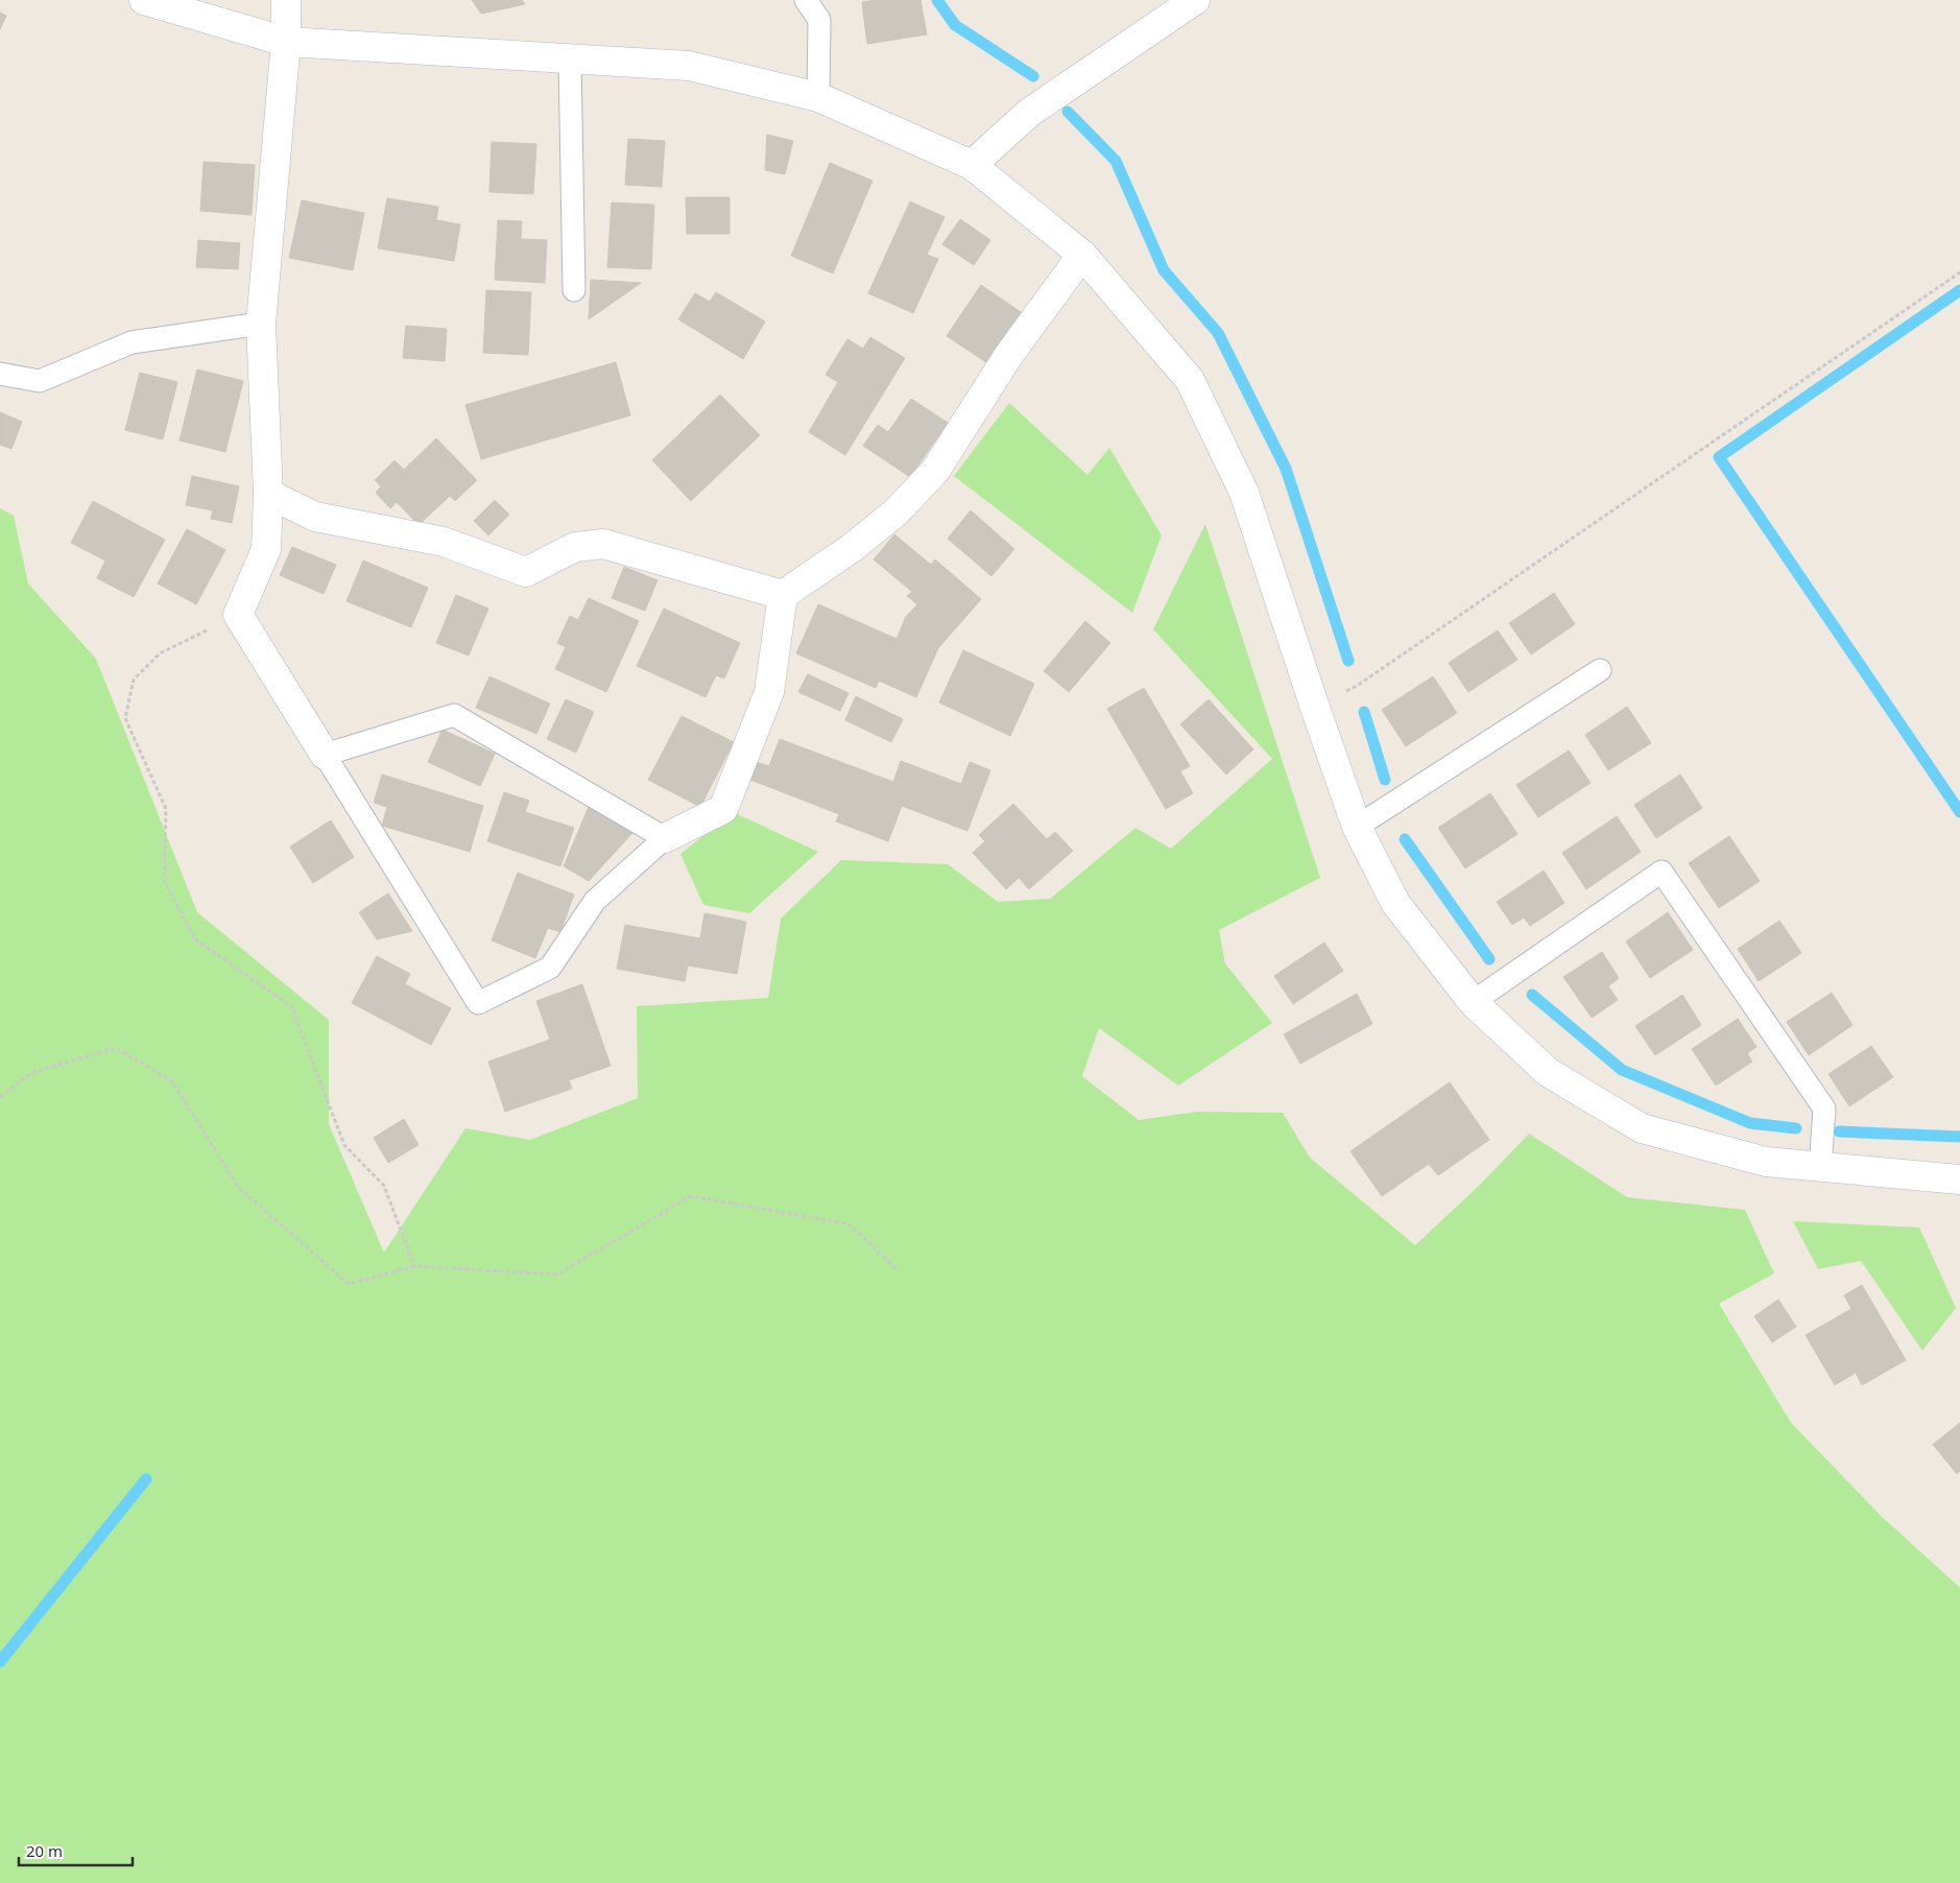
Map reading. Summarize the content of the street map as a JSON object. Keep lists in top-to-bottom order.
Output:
{
  "scale_bar": "20 m"
}
